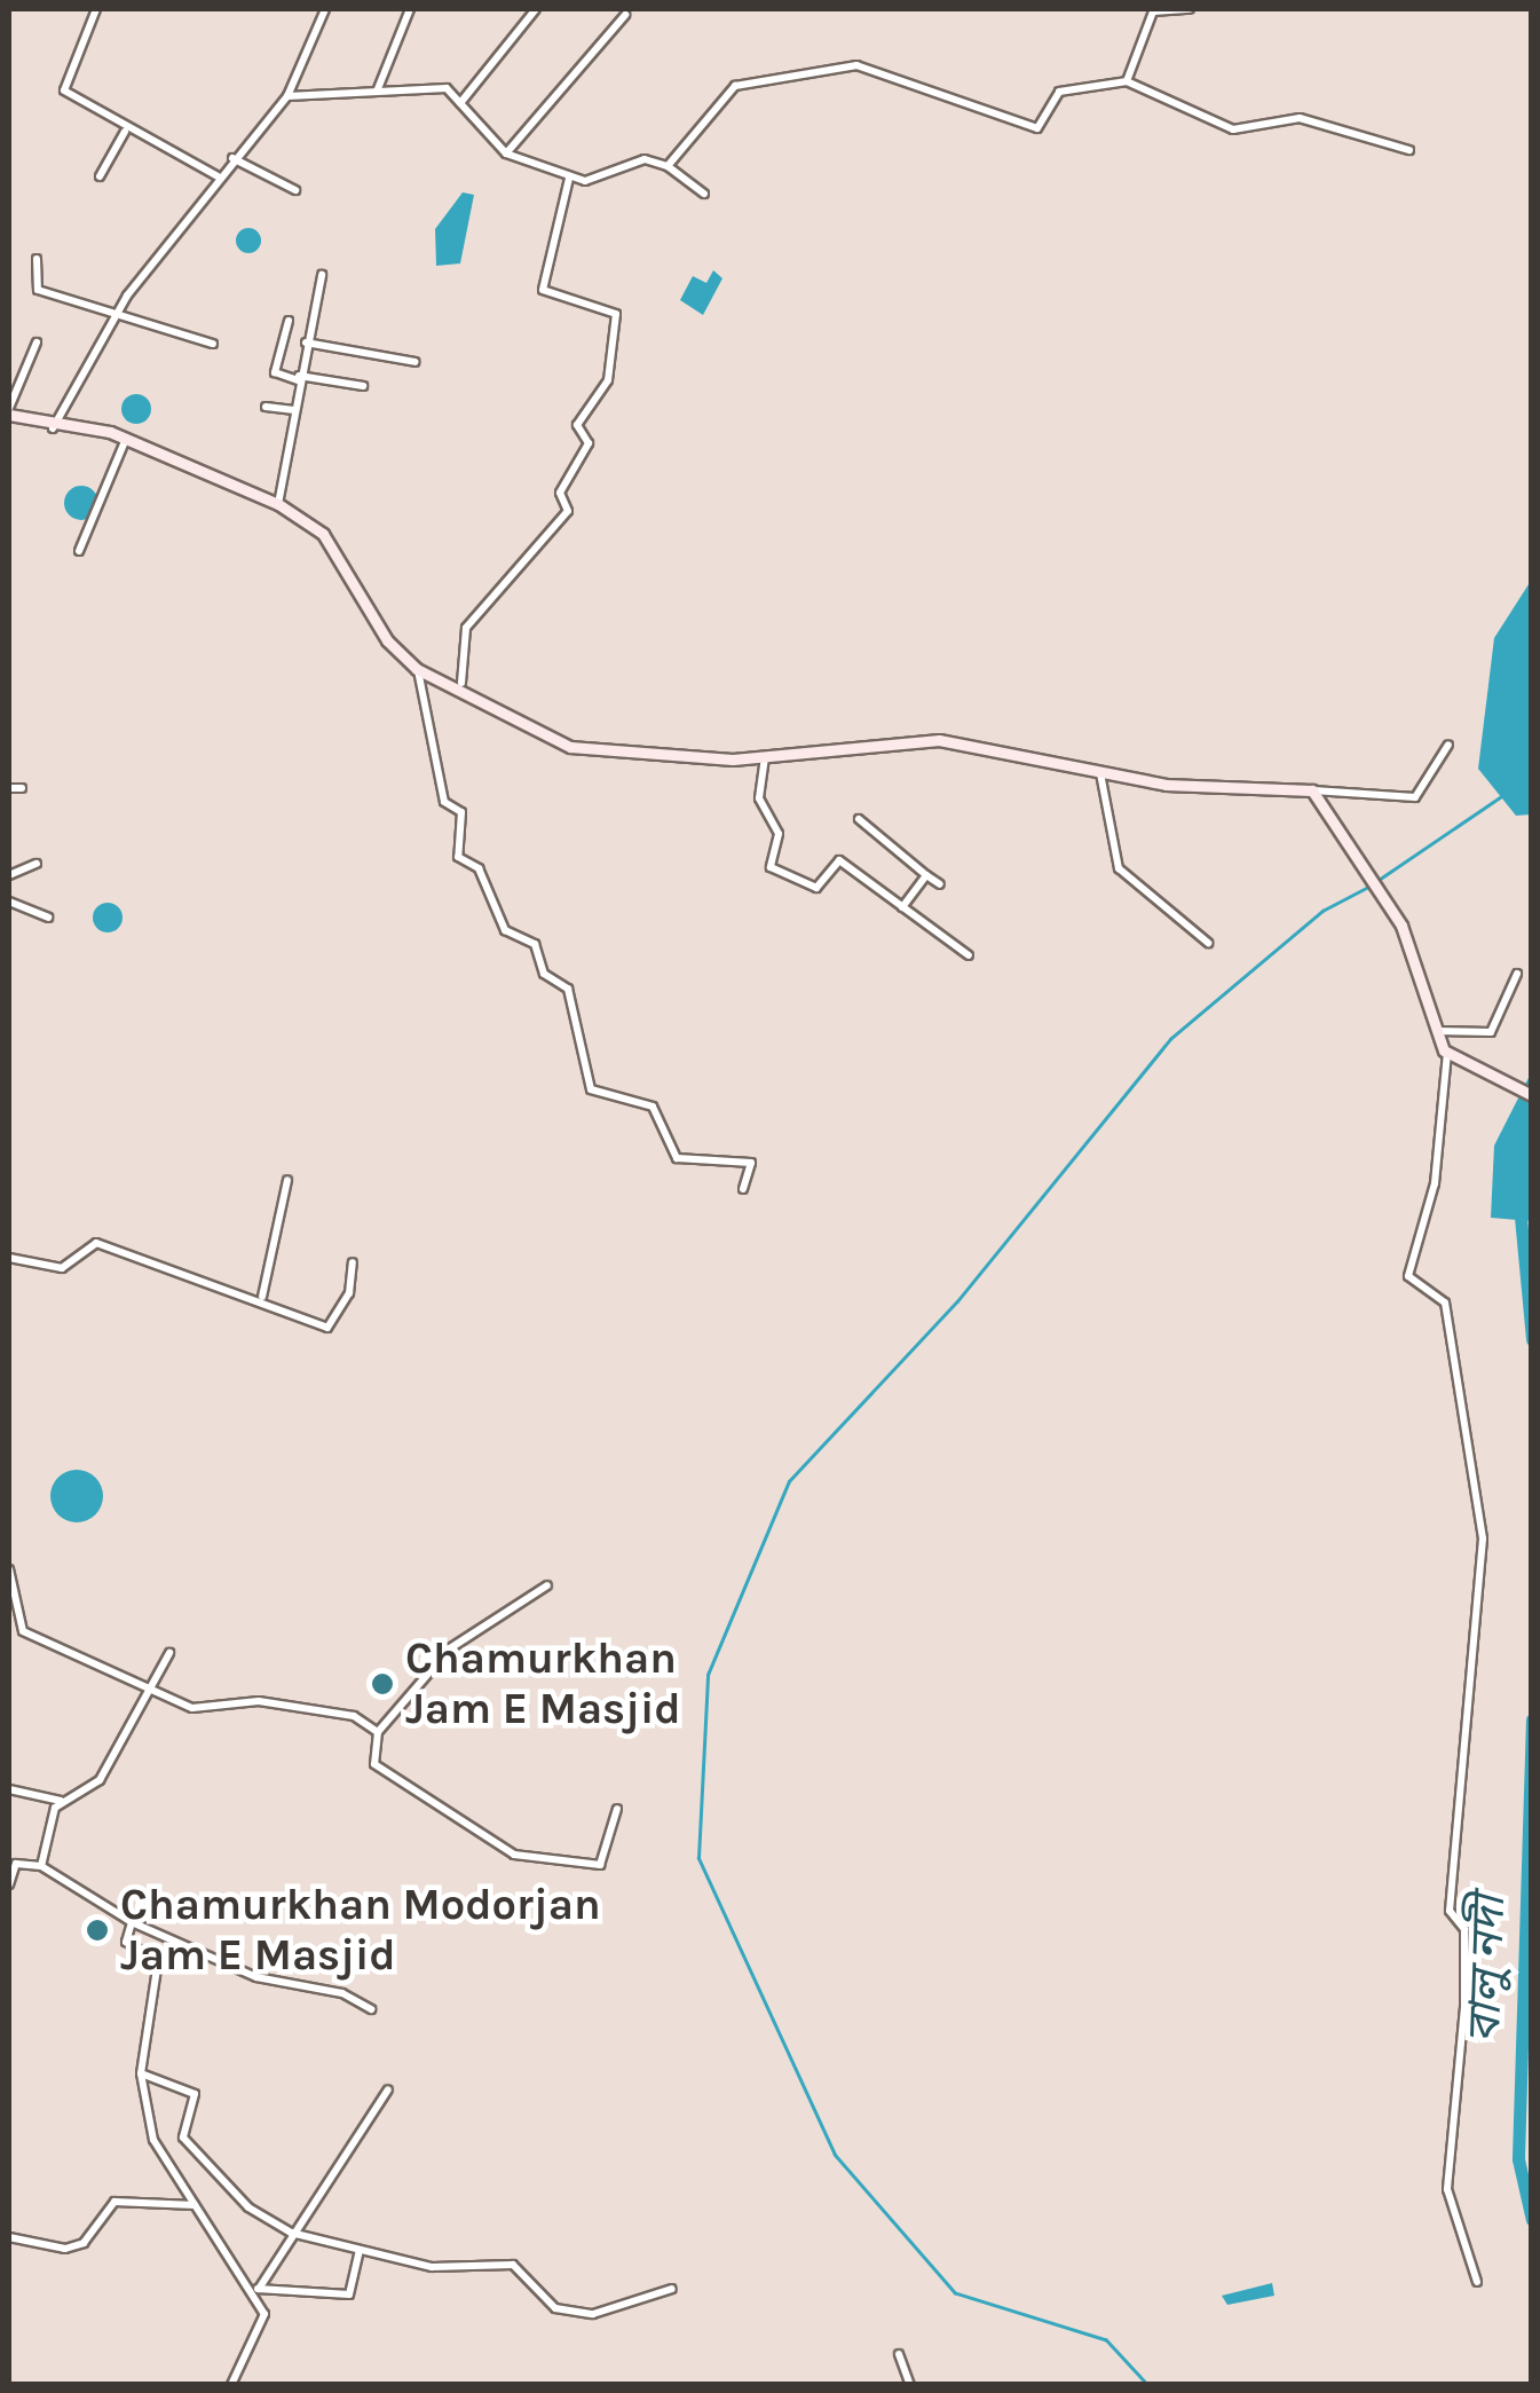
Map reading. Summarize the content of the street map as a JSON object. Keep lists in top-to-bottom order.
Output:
{
  "water": ["বালু নদী"],
  "places": ["Chamurkhan Jam E Masjid", "Chamurkhan Modorjan Jam E Masjid"]
}
